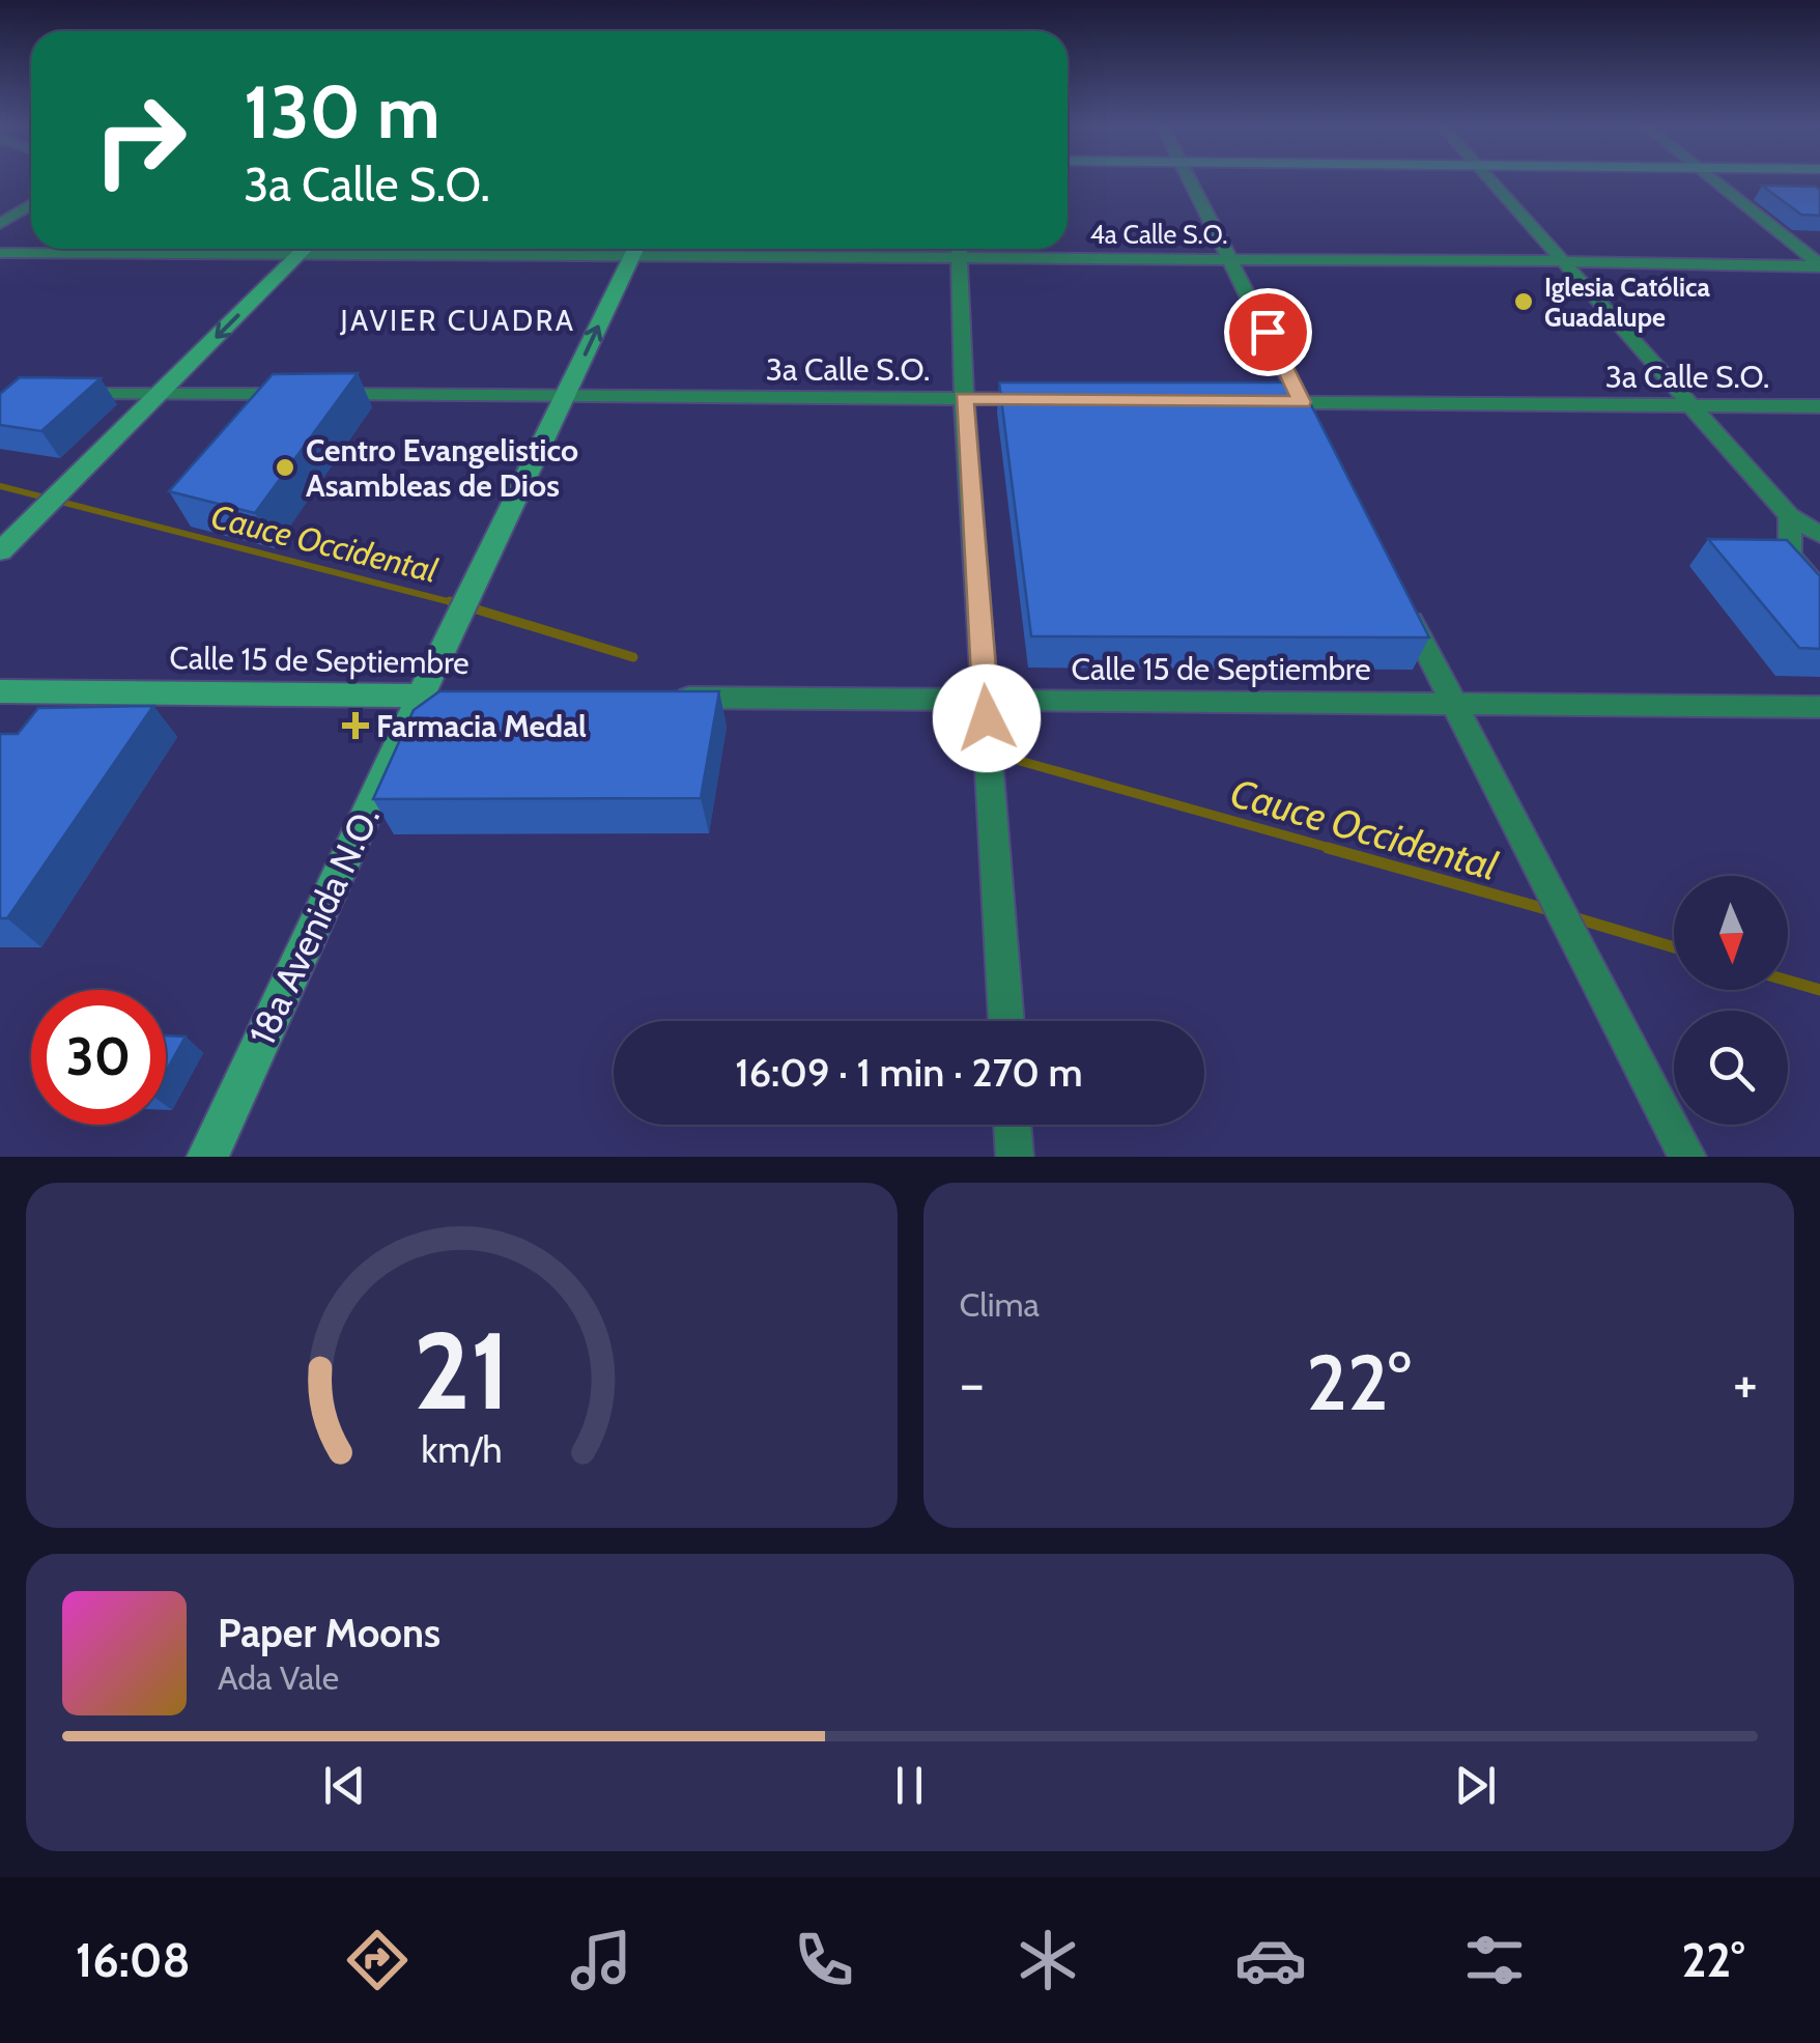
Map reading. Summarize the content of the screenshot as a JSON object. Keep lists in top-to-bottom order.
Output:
{
  "streets": {
    "street": [
      "4a Calle S.O.",
      "3a Calle S.O.",
      "Calle 15 de Septiembre",
      "18a Avenida N.O."
    ]
  },
  "crossings": [
    ["3a Calle S.O.", "18a Avenida N.O."],
    ["Calle 15 de Septiembre", "18a Avenida N.O."]
  ],
  "districts": ["JAVIER CUADRA"],
  "water": ["Cauce Occidental"],
  "places": {
    "other": ["Iglesia Católica Guadalupe", "Centro Evangelistico Asambleas de Dios"],
    "health": ["Farmacia Medal"]
  },
  "north": "bottom",
  "page": {
    "turn": ["130 m", "3a Calle S.O."],
    "limit": "30",
    "trip": "16:09 · 1 min · 270 m",
    "tile": "Clima",
    "heat": ["−", "22°", "+"],
    "song": ["Paper Moons", "Ada Vale"],
    "tabs": ["16:08", "22°"],
    "gauge": ["21", "km/h"]
  }
}
